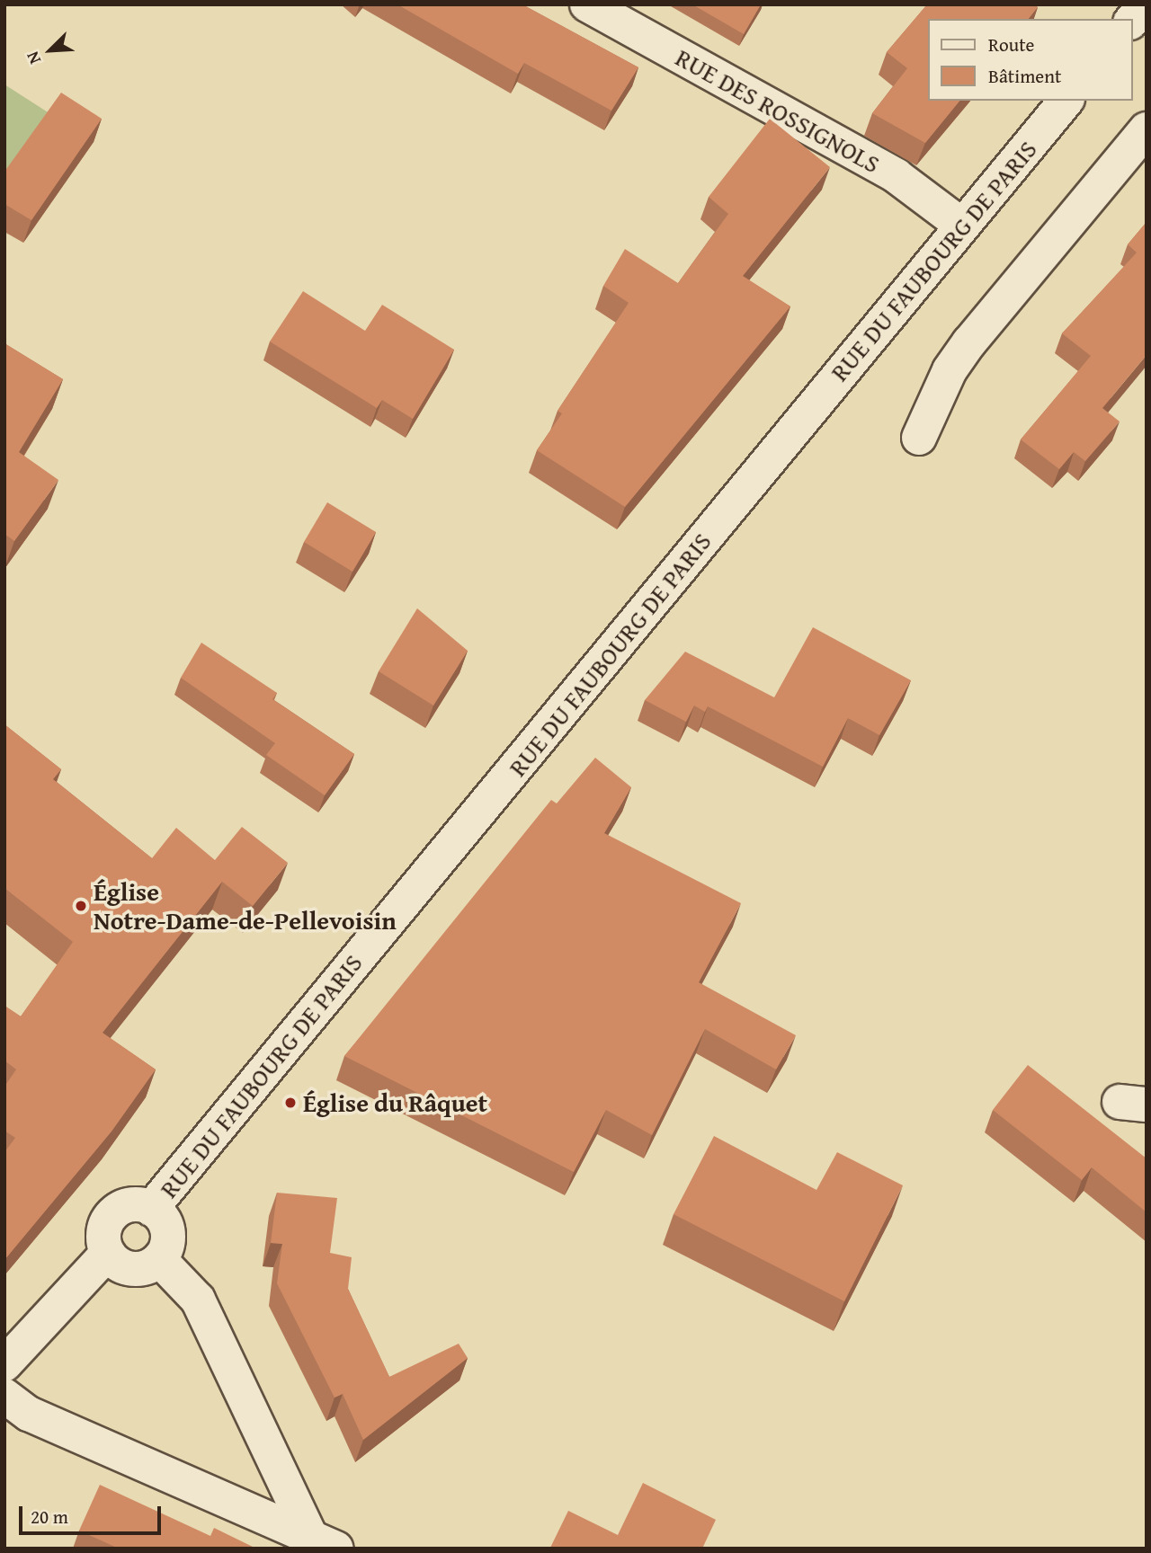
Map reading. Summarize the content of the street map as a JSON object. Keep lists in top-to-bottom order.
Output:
{
  "streets": {
    "main road": ["RUE DES ROSSIGNOLS", "RUE DU FAUBOURG DE PARIS"]
  },
  "crossings": [
    ["RUE DES ROSSIGNOLS", "RUE DU FAUBOURG DE PARIS"]
  ],
  "places": ["Église Notre-Dame-de-Pellevoisin", "Église du Râquet"],
  "legend": ["Route", "Bâtiment"],
  "scale_bar": "20 m",
  "north": "bottom left"
}
